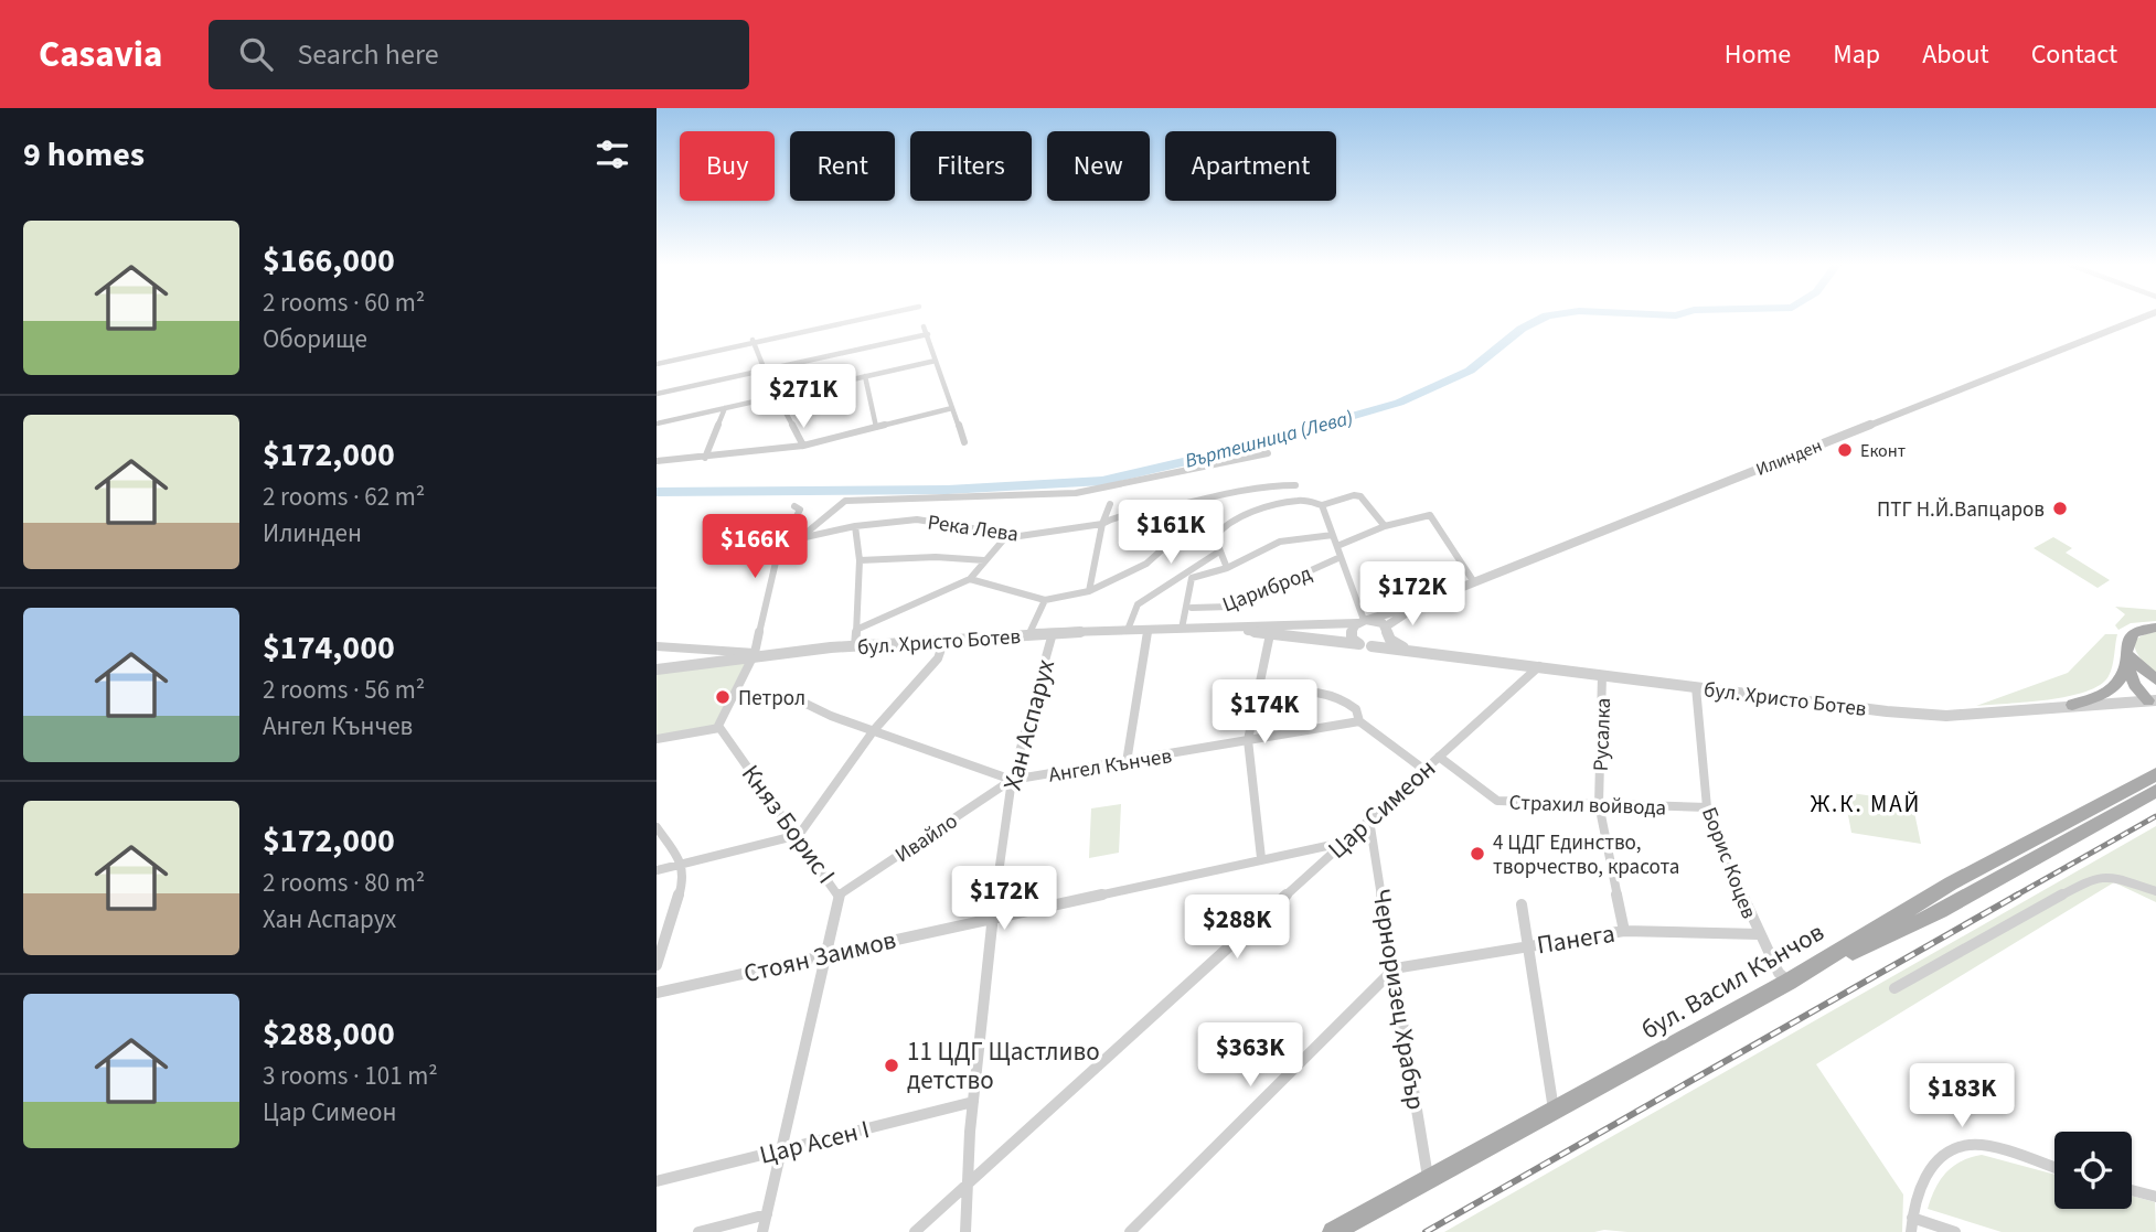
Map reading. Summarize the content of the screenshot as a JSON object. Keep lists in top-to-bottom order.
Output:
{
  "streets": {
    "main road": ["бул. Васил Кънчов"],
    "street": [
      "Илинден",
      "Река Лева",
      "Цариброд",
      "бул. Христо Ботев",
      "Хан Аспарух",
      "Русалка",
      "Ангел Кънчев",
      "Страхил войвода",
      "Цар Симеон",
      "Княз Борис I",
      "Ивайло",
      "Борис Коцев",
      "Панега",
      "Стоян Заимов",
      "Черноризец Храбър",
      "Цар Асен I"
    ]
  },
  "crossings": [
    ["Илинден", "бул. Христо Ботев"],
    ["бул. Христо Ботев", "Хан Аспарух"],
    ["бул. Христо Ботев", "Русалка"],
    ["бул. Христо Ботев", "Цар Симеон"],
    ["бул. Христо Ботев", "Борис Коцев"],
    ["Хан Аспарух", "Ангел Кънчев"],
    ["Хан Аспарух", "Цар Симеон"],
    ["Хан Аспарух", "Ивайло"],
    ["Хан Аспарух", "Стоян Заимов"],
    ["Хан Аспарух", "Цар Асен I"],
    ["Русалка", "Страхил войвода"],
    ["Русалка", "Панега"],
    ["Ангел Кънчев", "Ивайло"],
    ["Страхил войвода", "Цар Симеон"],
    ["Страхил войвода", "Борис Коцев"],
    ["Цар Симеон", "Стоян Заимов"],
    ["Цар Симеон", "Черноризец Храбър"],
    ["Княз Борис I", "Ивайло"],
    ["Княз Борис I", "Стоян Заимов"],
    ["Княз Борис I", "Цар Асен I"],
    ["Борис Коцев", "Панега"],
    ["Борис Коцев", "бул. Васил Кънчов"],
    ["Панега", "Черноризец Храбър"],
    ["бул. Васил Кънчов", "Черноризец Храбър"]
  ],
  "districts": ["Ж.К. МАЙ"],
  "water": ["Въртешница (Лева)"],
  "places": [
    "Еконт",
    "ПТГ Н.Й.Вапцаров",
    "Петрол",
    "4 ЦДГ Единство, творчество, красота",
    "11 ЦДГ Щастливо детство"
  ],
  "page": {
    "header": "Casavia",
    "search": "Search here",
    "nav": [
      "Home",
      "Map",
      "About",
      "Contact"
    ],
    "heading": "9 homes",
    "chip": [
      "Buy",
      "Rent",
      "Filters",
      "New",
      "Apartment"
    ],
    "list": [
      {
        "name": "$166,000",
        "note": "2 rooms · 60 m² · Оборище"
      },
      {
        "name": "$172,000",
        "note": "2 rooms · 62 m² · Илинден"
      },
      {
        "name": "$174,000",
        "note": "2 rooms · 56 m² · Ангел Кънчев"
      },
      {
        "name": "$172,000",
        "note": "2 rooms · 80 m² · Хан Аспарух"
      },
      {
        "name": "$288,000",
        "note": "3 rooms · 101 m² · Цар Симеон"
      }
    ],
    "price": [
      "$271K",
      "$161K",
      "$166K",
      "$172K",
      "$174K",
      "$172K",
      "$288K",
      "$363K",
      "$183K"
    ]
  }
}
